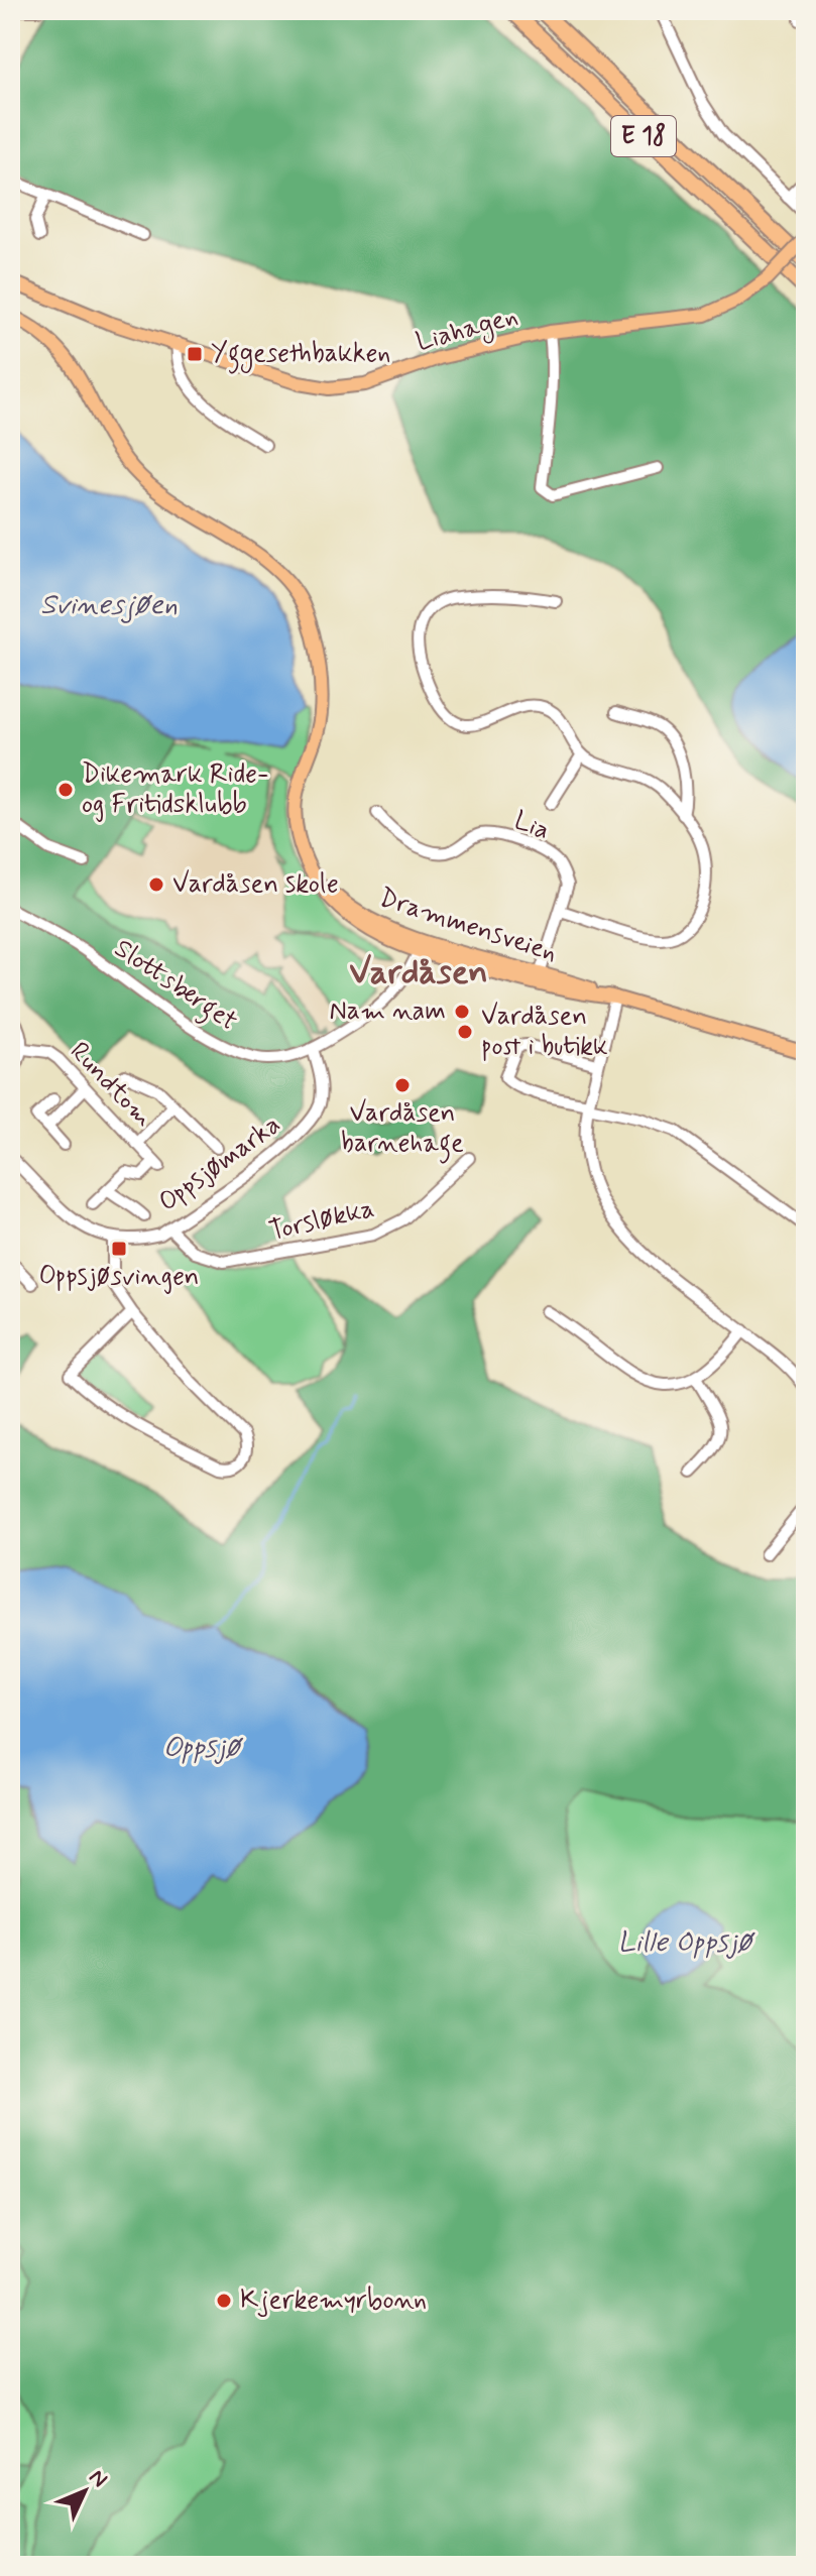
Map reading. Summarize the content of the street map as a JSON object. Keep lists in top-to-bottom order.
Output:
{
  "streets": {
    "highway": ["E 18"],
    "main road": ["Liahagen", "Drammensveien"],
    "street": [
      "Lia",
      "Slottsberget",
      "Rundtom",
      "Oppsjømarka",
      "Torsløkka"
    ]
  },
  "crossings": [
    ["Lia", "Drammensveien"],
    ["Drammensveien", "Slottsberget"],
    ["Slottsberget", "Oppsjømarka"],
    ["Oppsjømarka", "Torsløkka"]
  ],
  "districts": ["Vardåsen"],
  "water": ["Svinesjøen", "Oppsjø", "Lille Oppsjø"],
  "places": {
    "transit": ["Yggesethbakken", "Oppsjøsvingen"],
    "other": [
      "Dikemark Ride- og Fritidsklubb",
      "Vardåsen skole",
      "Nam nam",
      "Vardåsen post i butikk",
      "Vardåsen barnehage",
      "Kjerkemyrbonn"
    ]
  },
  "north": "top right"
}
